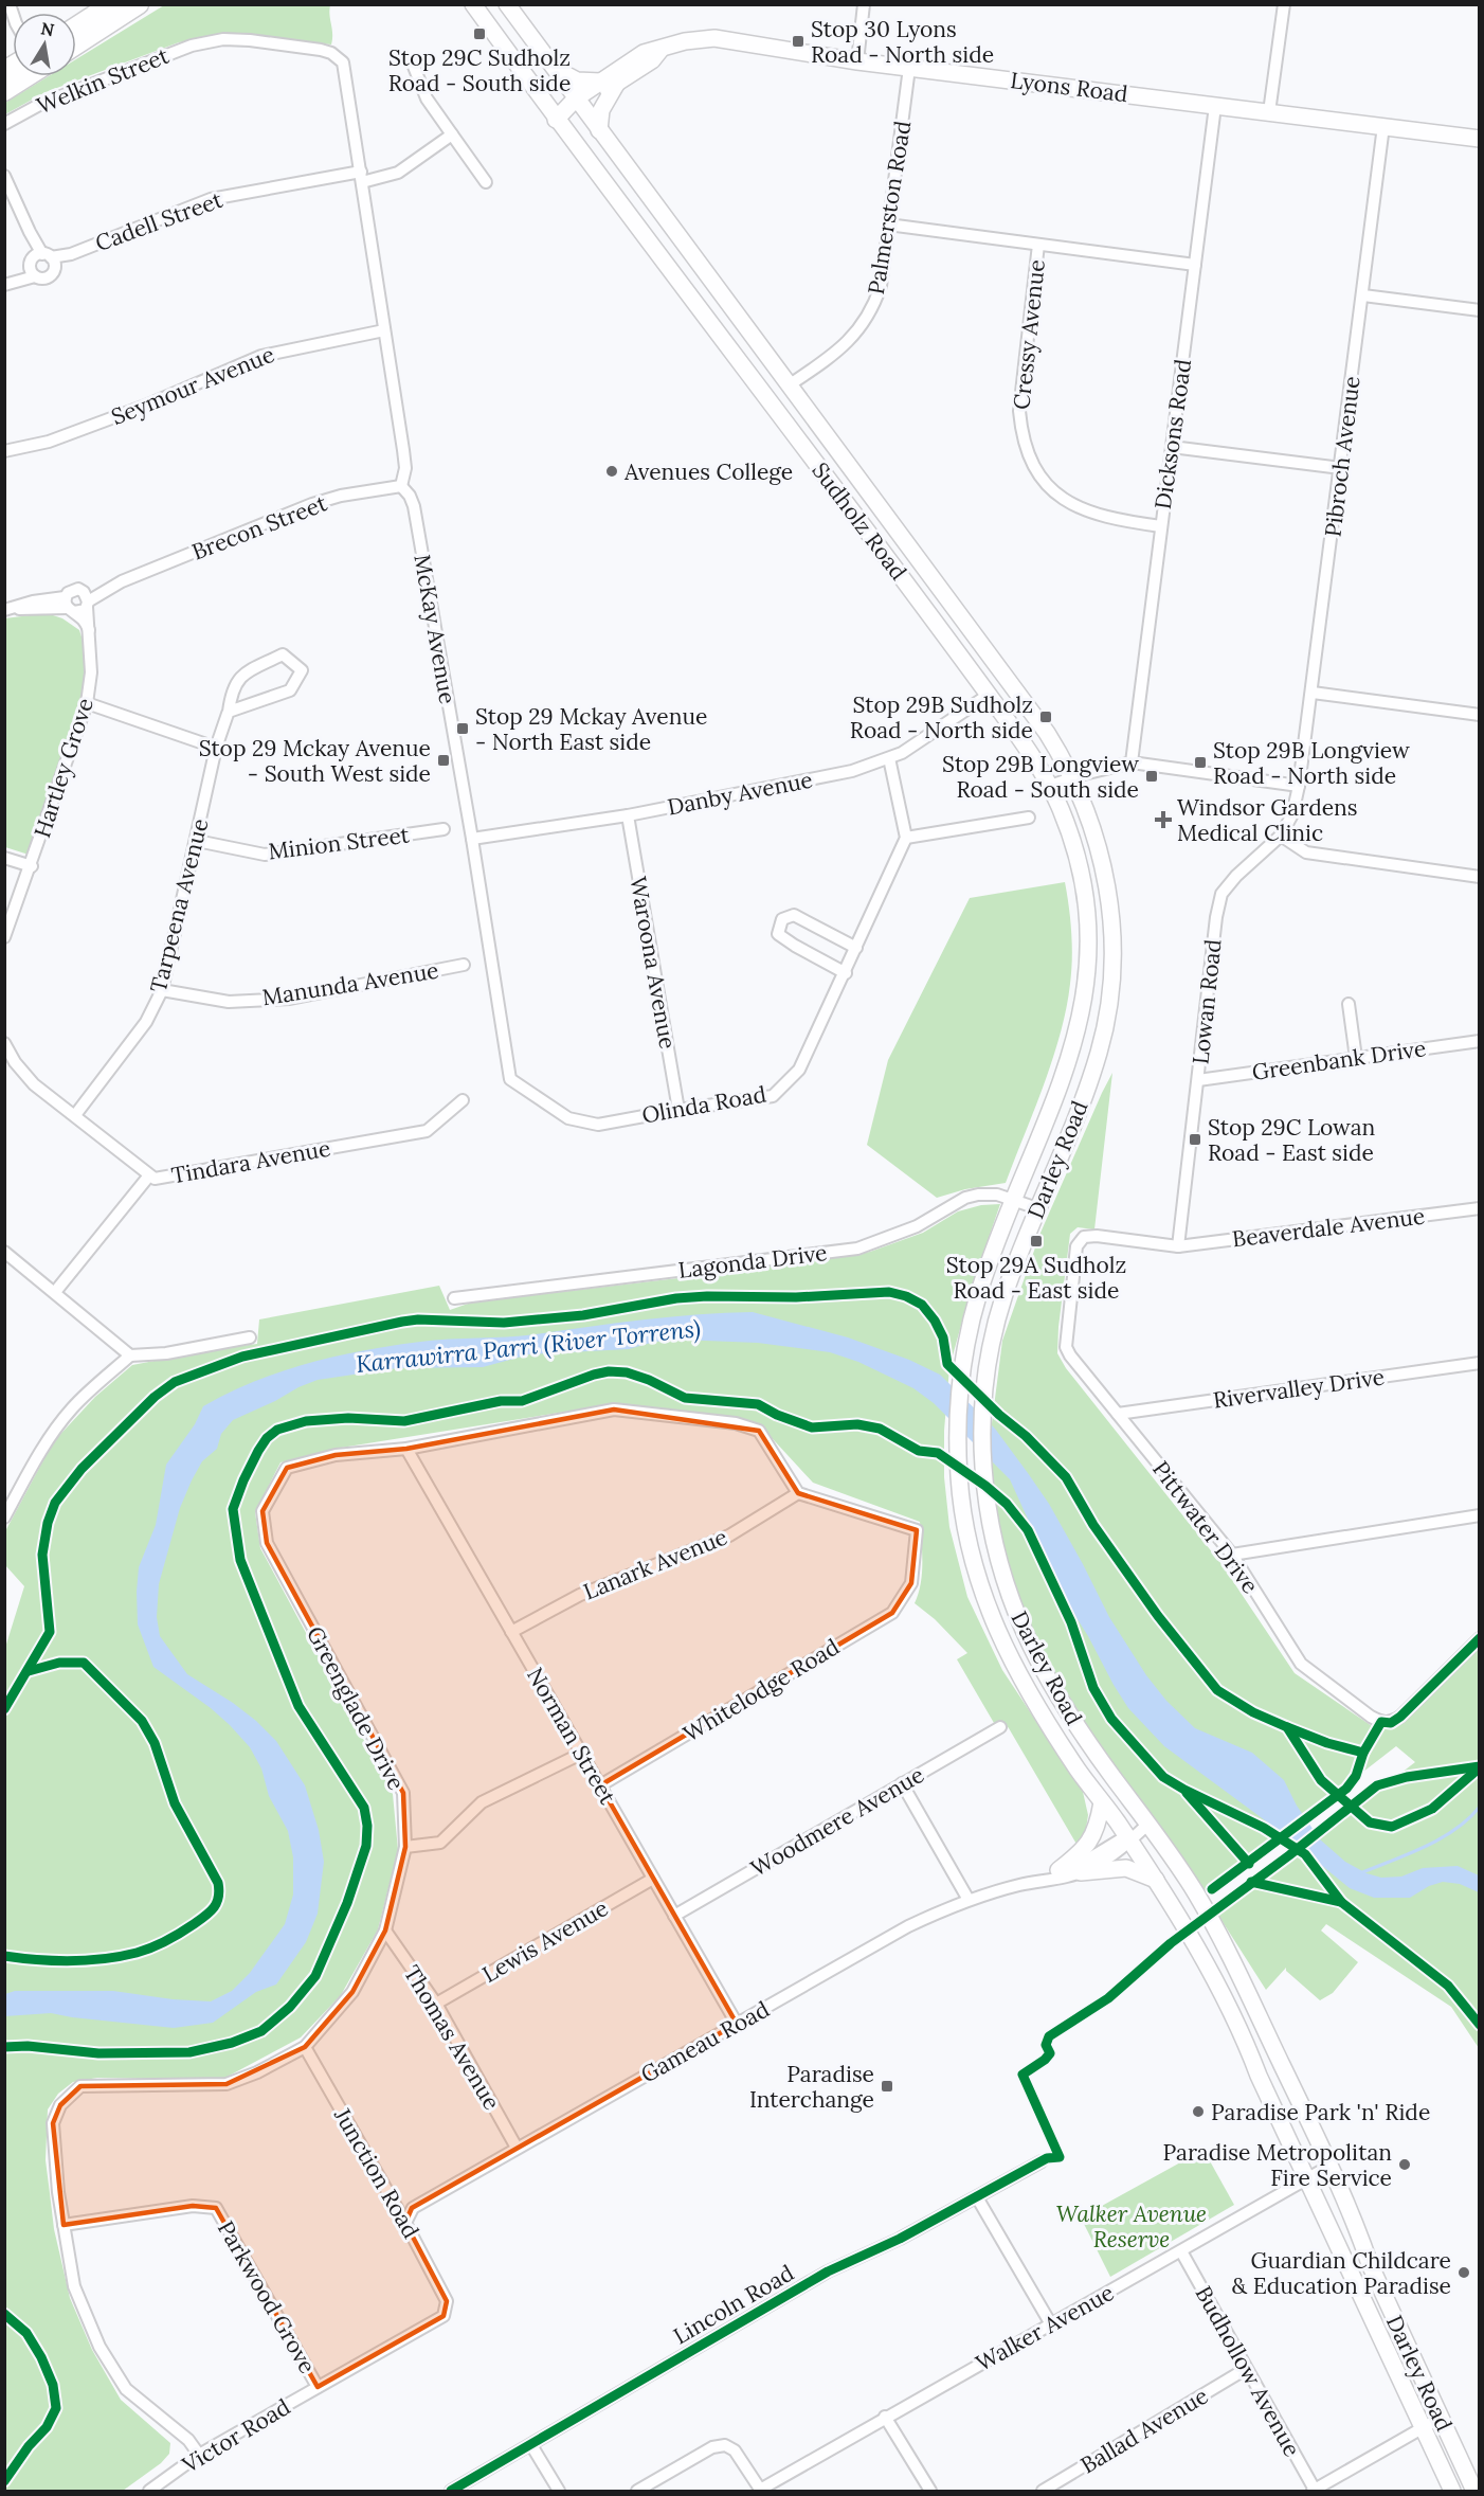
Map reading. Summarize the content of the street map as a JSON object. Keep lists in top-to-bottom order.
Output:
{
  "streets": {
    "main road": ["Lyons Road", "Sudholz Road", "Darley Road"],
    "street": [
      "Welkin Street",
      "Palmerston Road",
      "Cadell Street",
      "Cressy Avenue",
      "Seymour Avenue",
      "Dicksons Road",
      "Pibroch Avenue",
      "Brecon Street",
      "McKay Avenue",
      "Hartley Grove",
      "Danby Avenue",
      "Minion Street",
      "Tarpeena Avenue",
      "Waroona Avenue",
      "Manunda Avenue",
      "Lowan Road",
      "Greenbank Drive",
      "Olinda Road",
      "Tindara Avenue",
      "Beaverdale Avenue",
      "Lagonda Drive",
      "Rivervalley Drive",
      "Pittwater Drive",
      "Lanark Avenue",
      "Whitelodge Road",
      "Greenglade Drive",
      "Norman Street",
      "Woodmere Avenue",
      "Lewis Avenue",
      "Thomas Avenue",
      "Gameau Road",
      "Junction Road",
      "Parkwood Grove",
      "Lincoln Road",
      "Walker Avenue",
      "Budhollow Avenue",
      "Ballad Avenue",
      "Victor Road"
    ]
  },
  "crossings": [
    ["Welkin Street", "Cadell Street"],
    ["Lyons Road", "Palmerston Road"],
    ["Lyons Road", "Dicksons Road"],
    ["Lyons Road", "Pibroch Avenue"],
    ["Lyons Road", "Sudholz Road"],
    ["Palmerston Road", "Sudholz Road"],
    ["Cressy Avenue", "Dicksons Road"],
    ["Pibroch Avenue", "Lowan Road"],
    ["Sudholz Road", "Danby Avenue"],
    ["Sudholz Road", "Darley Road"],
    ["Brecon Street", "McKay Avenue"],
    ["Brecon Street", "Hartley Grove"],
    ["McKay Avenue", "Danby Avenue"],
    ["McKay Avenue", "Olinda Road"],
    ["Danby Avenue", "Waroona Avenue"],
    ["Minion Street", "Tarpeena Avenue"],
    ["Tarpeena Avenue", "Manunda Avenue"],
    ["Tarpeena Avenue", "Tindara Avenue"],
    ["Waroona Avenue", "Olinda Road"],
    ["Lowan Road", "Greenbank Drive"],
    ["Lowan Road", "Beaverdale Avenue"],
    ["Darley Road", "Lagonda Drive"],
    ["Darley Road", "Gameau Road"],
    ["Darley Road", "Walker Avenue"],
    ["Beaverdale Avenue", "Pittwater Drive"],
    ["Rivervalley Drive", "Pittwater Drive"],
    ["Lanark Avenue", "Whitelodge Road"],
    ["Lanark Avenue", "Greenglade Drive"],
    ["Lanark Avenue", "Norman Street"],
    ["Whitelodge Road", "Greenglade Drive"],
    ["Whitelodge Road", "Norman Street"],
    ["Greenglade Drive", "Norman Street"],
    ["Greenglade Drive", "Thomas Avenue"],
    ["Greenglade Drive", "Junction Road"],
    ["Greenglade Drive", "Parkwood Grove"],
    ["Greenglade Drive", "Victor Road"],
    ["Norman Street", "Woodmere Avenue"],
    ["Norman Street", "Lewis Avenue"],
    ["Norman Street", "Gameau Road"],
    ["Lewis Avenue", "Thomas Avenue"],
    ["Thomas Avenue", "Gameau Road"],
    ["Gameau Road", "Junction Road"],
    ["Junction Road", "Victor Road"],
    ["Parkwood Grove", "Victor Road"],
    ["Walker Avenue", "Budhollow Avenue"],
    ["Budhollow Avenue", "Ballad Avenue"]
  ],
  "water": ["Karrawirra Parri (River Torrens)"],
  "parks": ["Walker Avenue Reserve"],
  "places": {
    "transit": [
      "Stop 29C Sudholz Road - South side",
      "Stop 30 Lyons Road - North side",
      "Stop 29B Sudholz Road - North side",
      "Stop 29 Mckay Avenue - North East side",
      "Stop 29 Mckay Avenue - South West side",
      "Stop 29B Longview Road - North side",
      "Stop 29B Longview Road - South side",
      "Stop 29C Lowan Road - East side",
      "Stop 29A Sudholz Road - East side",
      "Paradise Interchange"
    ],
    "other": [
      "Avenues College",
      "Paradise Park 'n' Ride",
      "Paradise Metropolitan Fire Service",
      "Guardian Childcare & Education Paradise"
    ],
    "health": ["Windsor Gardens Medical Clinic"]
  },
  "north": "top"
}
